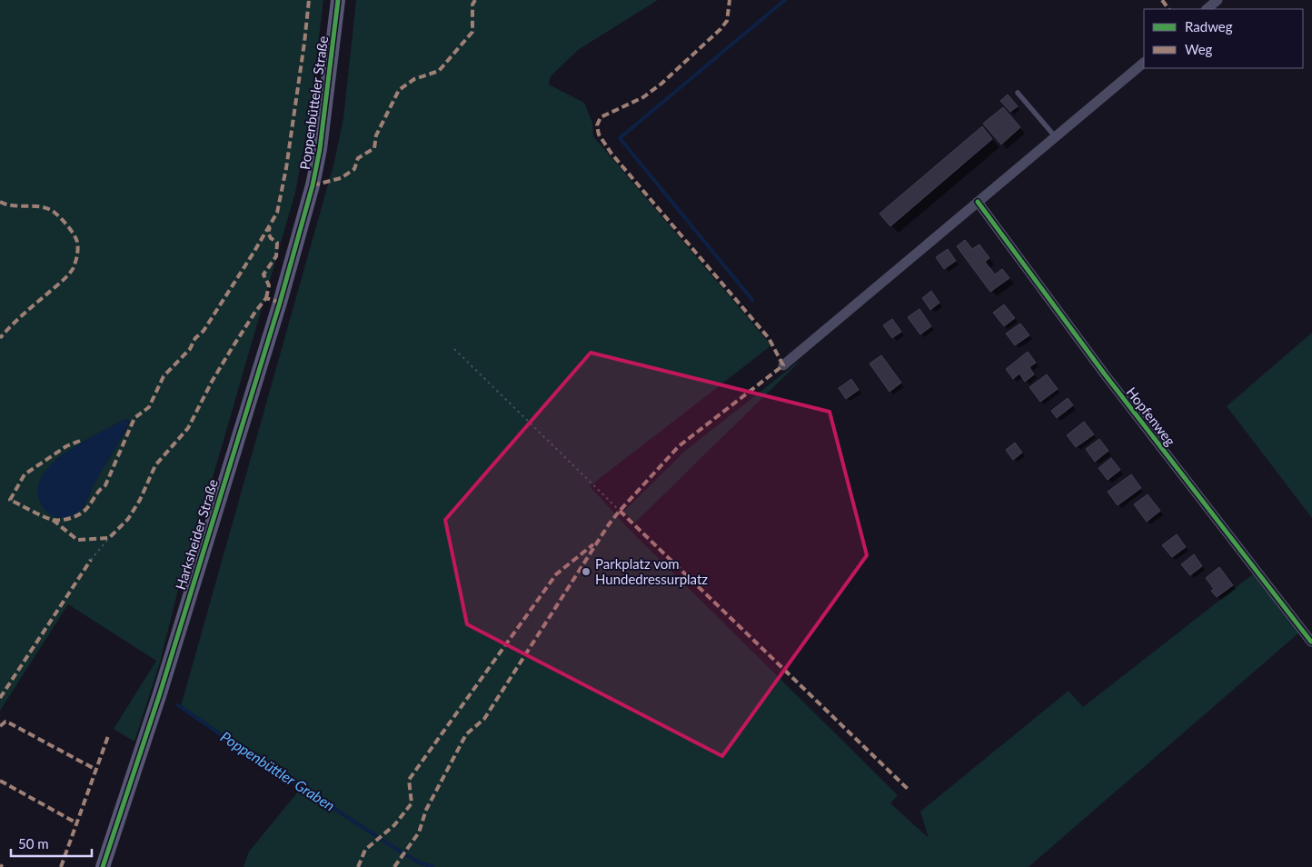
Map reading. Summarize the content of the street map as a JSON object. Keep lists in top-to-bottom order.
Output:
{
  "streets": {
    "main road": ["Poppenbütteler Straße", "Harksheider Straße"],
    "street": ["Hopfenweg"]
  },
  "crossings": [
    ["Poppenbütteler Straße", "Harksheider Straße"]
  ],
  "water": ["Poppenbüttler Graben"],
  "places": ["Parkplatz vom Hundedressurplatz"],
  "legend": ["Radweg", "Weg"],
  "scale_bar": "50 m"
}
